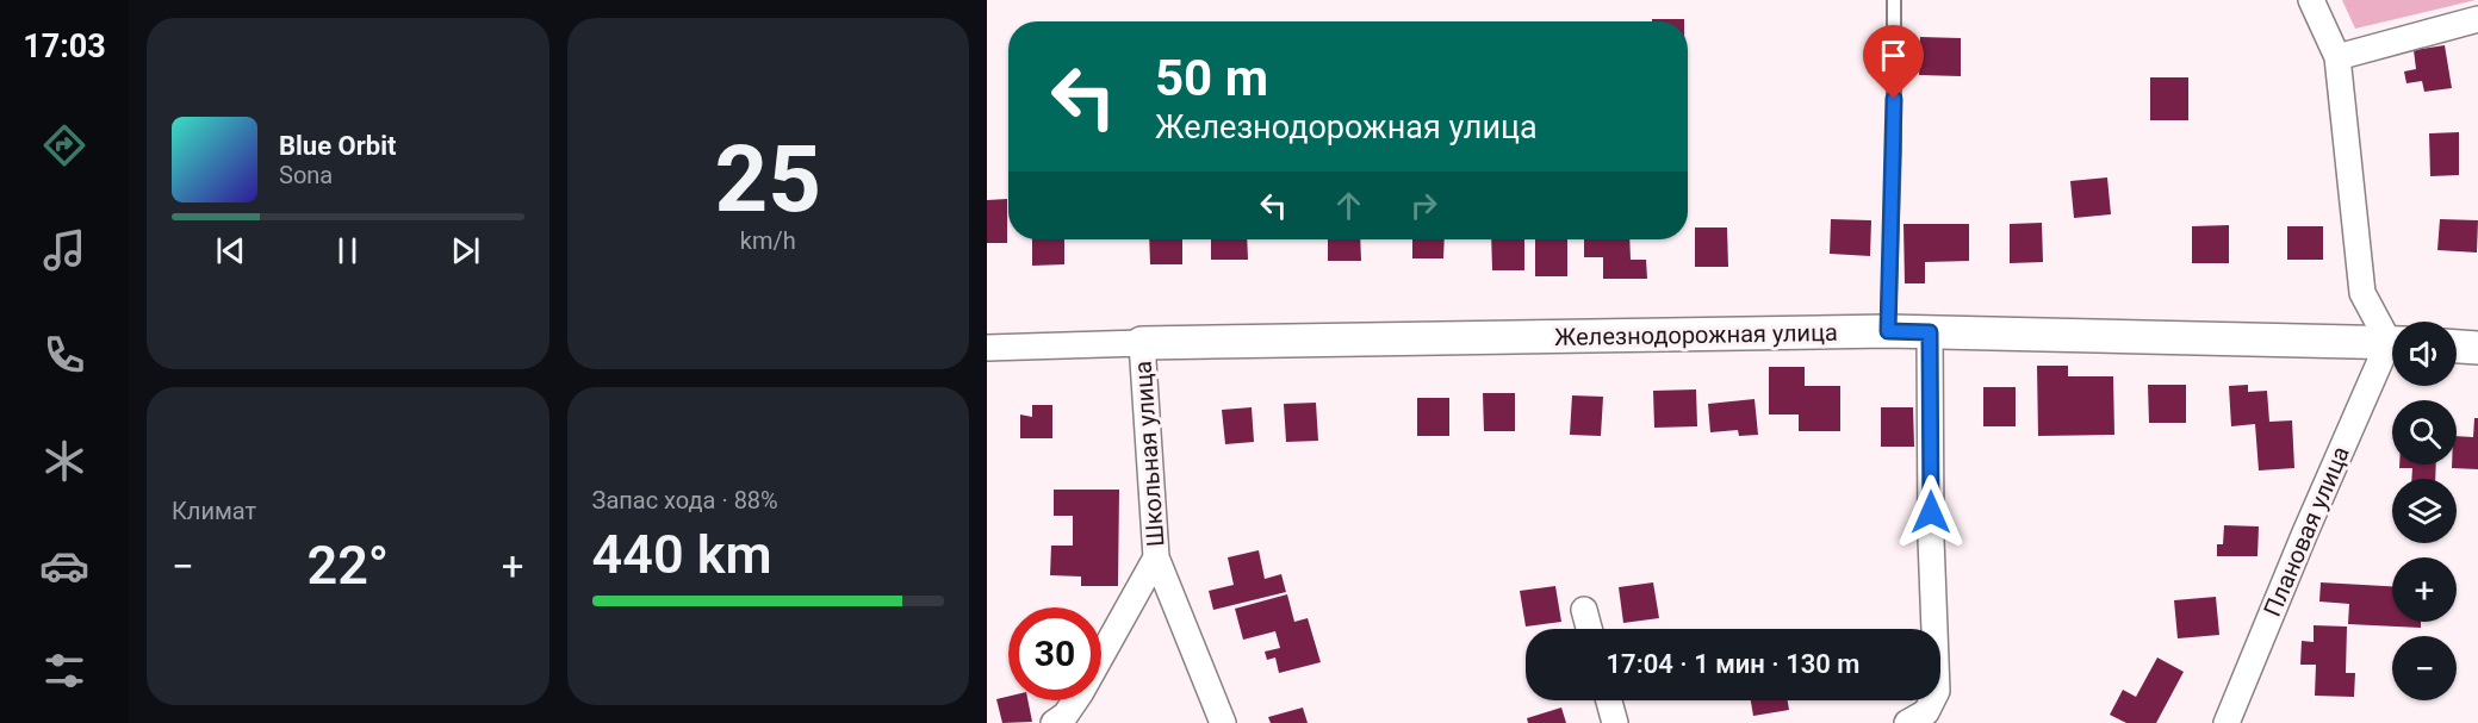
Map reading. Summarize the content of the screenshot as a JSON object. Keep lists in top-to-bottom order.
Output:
{
  "streets": {
    "street": ["Железнодорожная улица", "Школьная улица", "Плановая улица"]
  },
  "crossings": [
    ["Железнодорожная улица", "Школьная улица"]
  ],
  "page": {
    "tabs": "17:03",
    "tile": [
      ["25", "km/h"],
      "Климат",
      ["Запас хода · 88%", "440 km"]
    ],
    "turn": ["50 m", "Железнодорожная улица"],
    "song": ["Blue Orbit", "Sona"],
    "map_buttons": ["+", "−"],
    "heat": ["−", "22°", "+"],
    "limit": "30",
    "trip": "17:04 · 1 мин · 130 m"
  }
}
